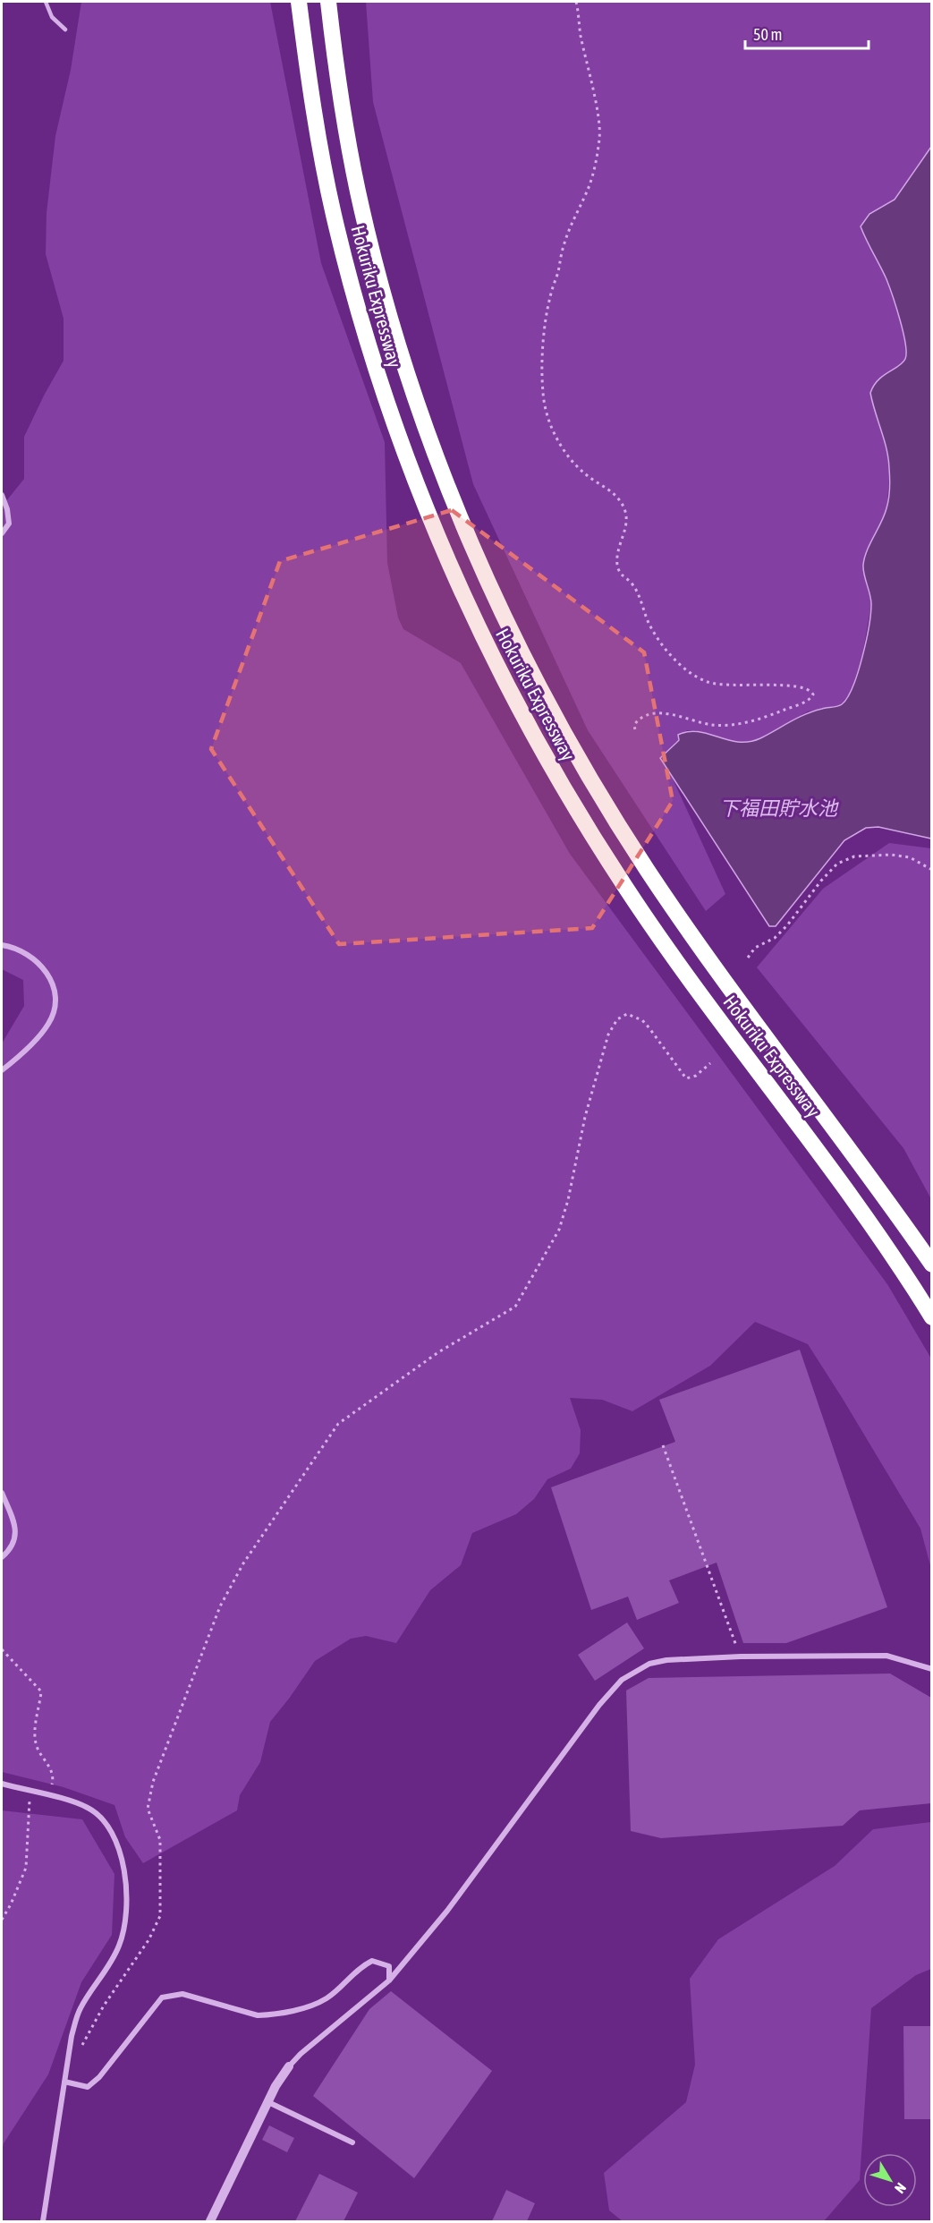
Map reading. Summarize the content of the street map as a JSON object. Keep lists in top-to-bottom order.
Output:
{
  "streets": {
    "highway": ["Hokuriku Expressway"]
  },
  "water": ["下福田貯水池"],
  "scale_bar": "50 m",
  "north": "bottom right"
}
